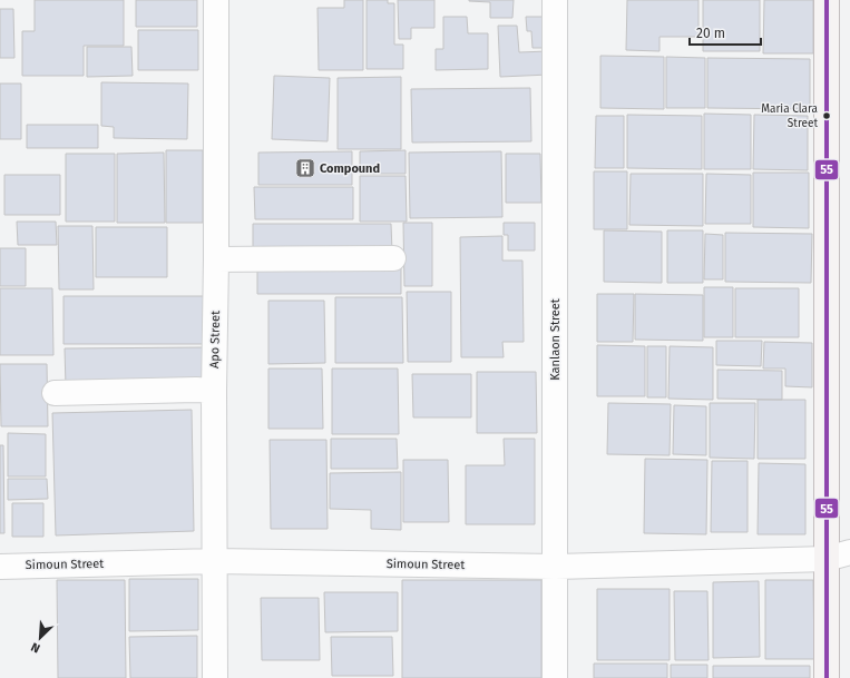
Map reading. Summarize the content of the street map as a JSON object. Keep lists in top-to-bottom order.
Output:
{
  "streets": {
    "street": ["Apo Street", "Kanlaon Street", "Simoun Street"]
  },
  "crossings": [
    ["Apo Street", "Simoun Street"],
    ["Kanlaon Street", "Simoun Street"]
  ],
  "places": {
    "other": ["Maria Clara Street"],
    "building": ["Compound"]
  },
  "lines": ["transit line 55"],
  "scale_bar": "20 m",
  "north": "bottom left"
}
